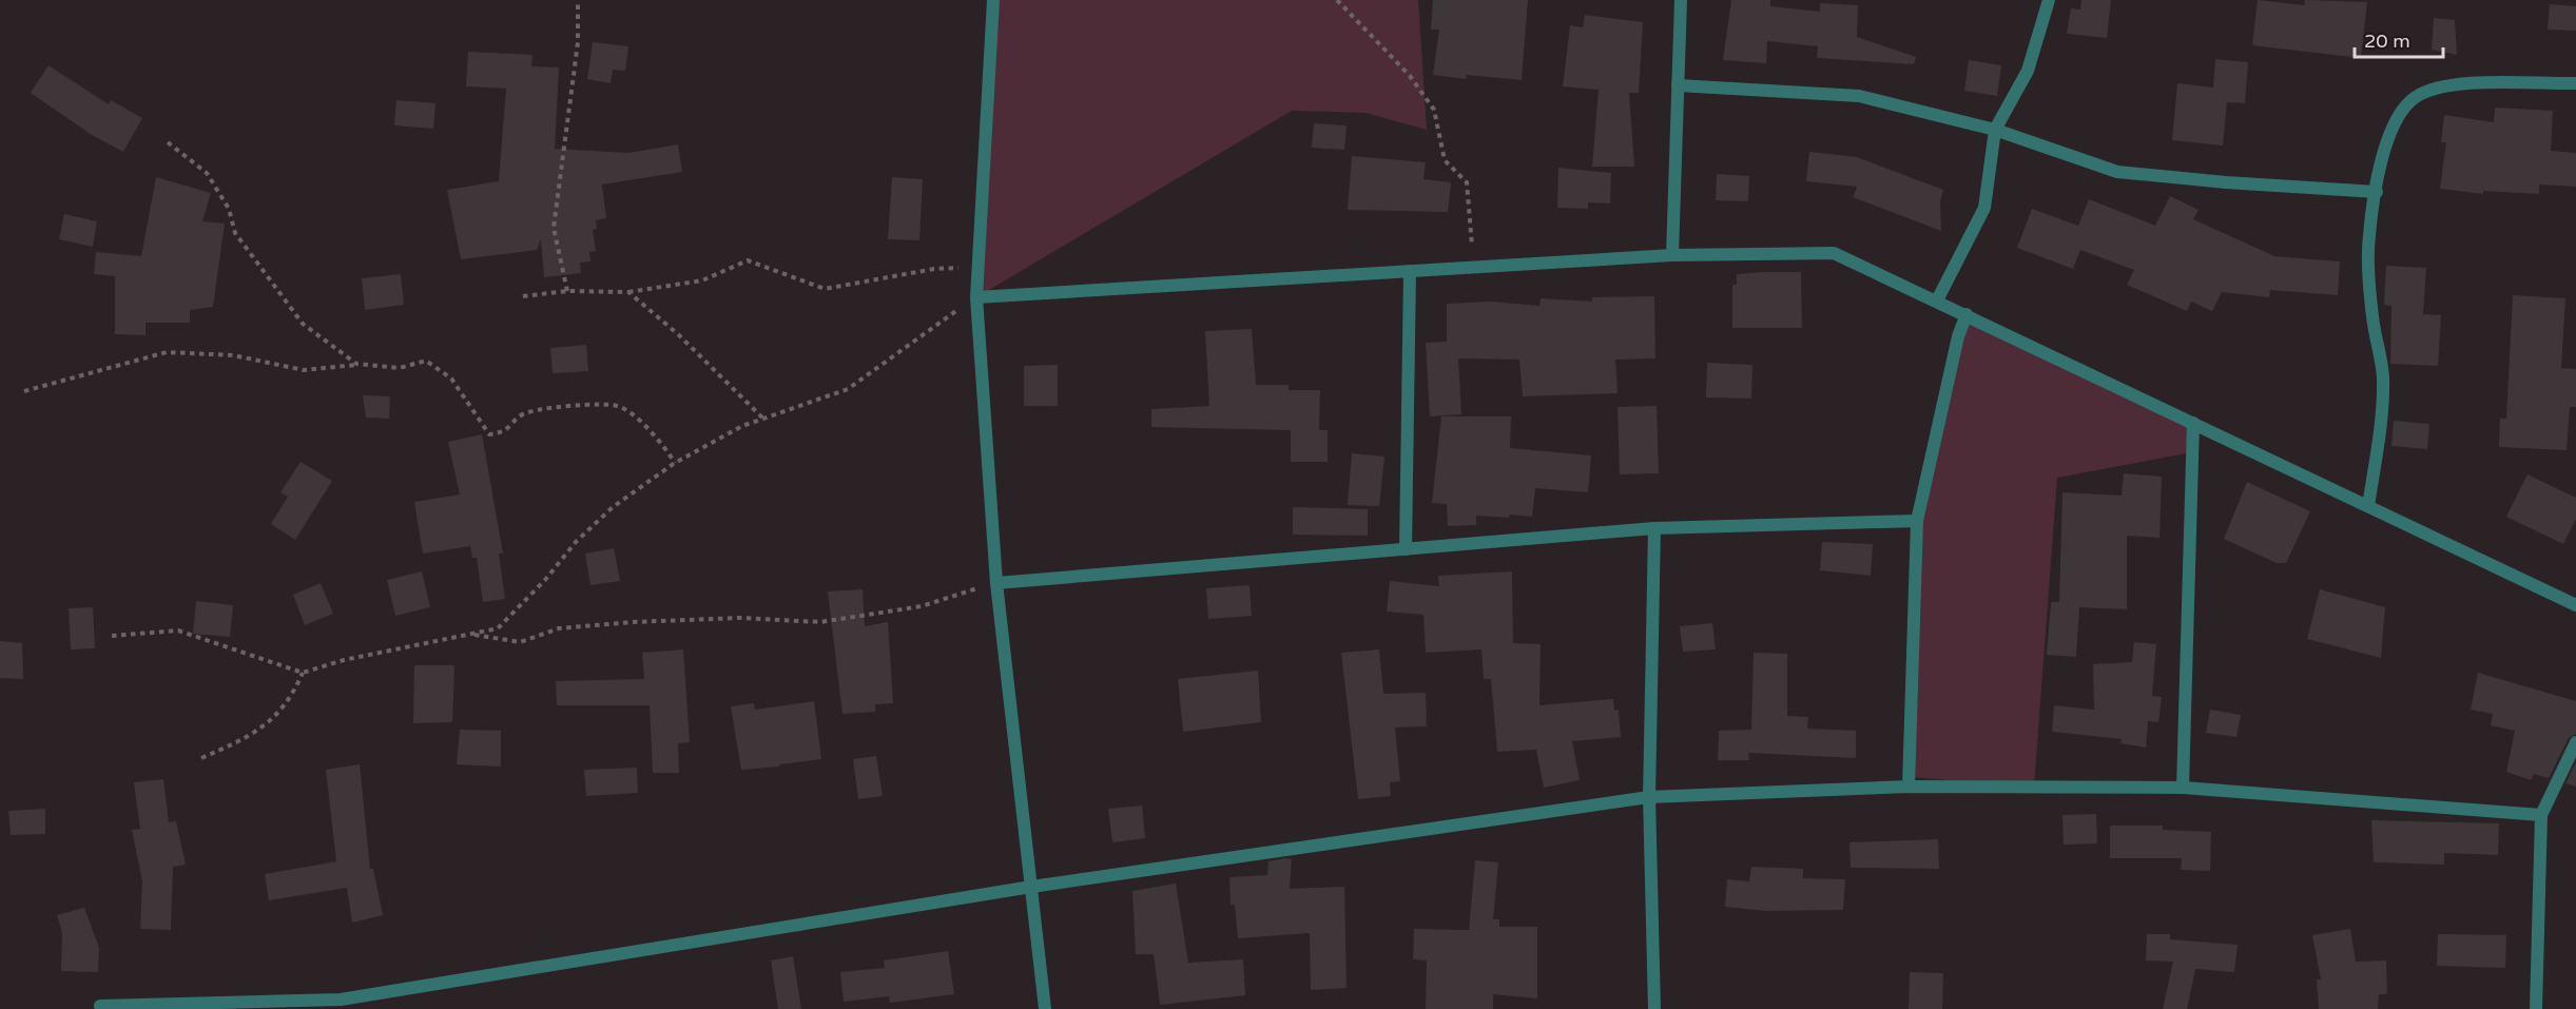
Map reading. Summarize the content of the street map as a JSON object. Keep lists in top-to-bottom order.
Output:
{
  "scale_bar": "20 m"
}
